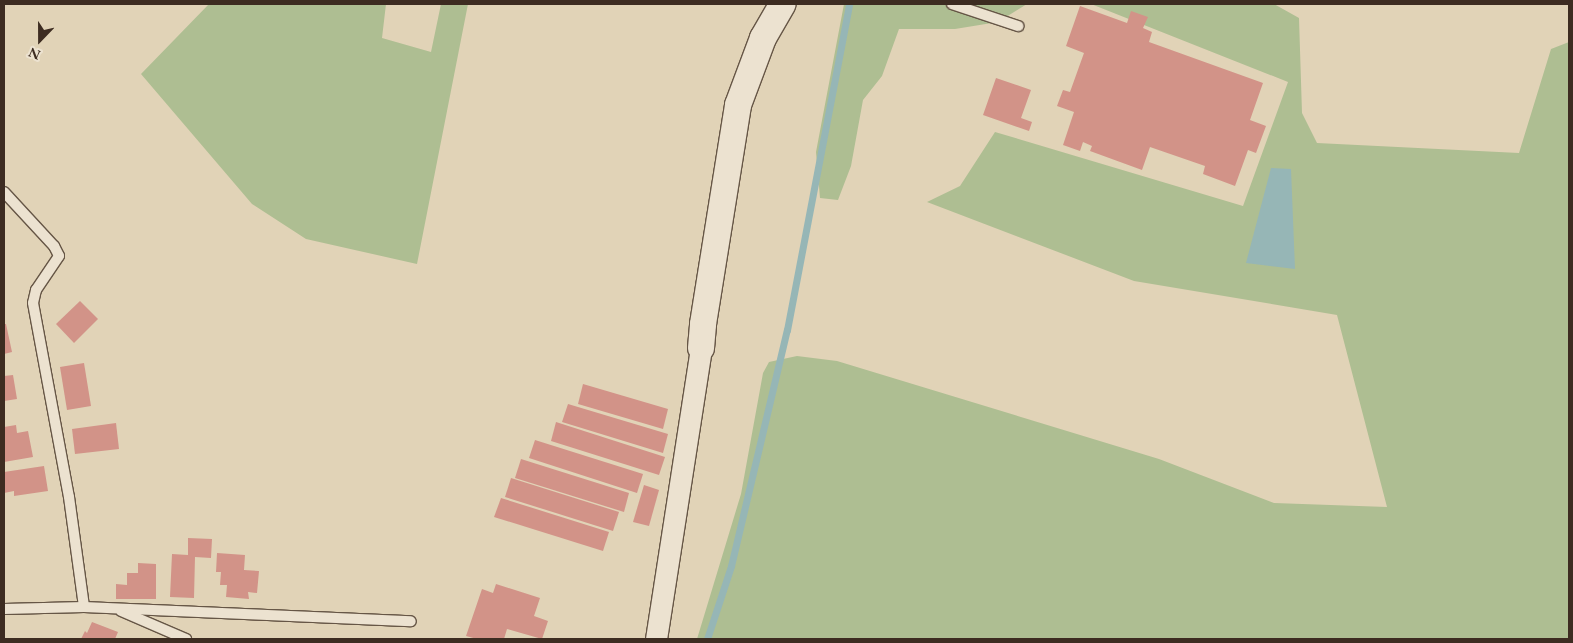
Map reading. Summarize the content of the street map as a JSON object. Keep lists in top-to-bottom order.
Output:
{
  "north": "bottom"
}
